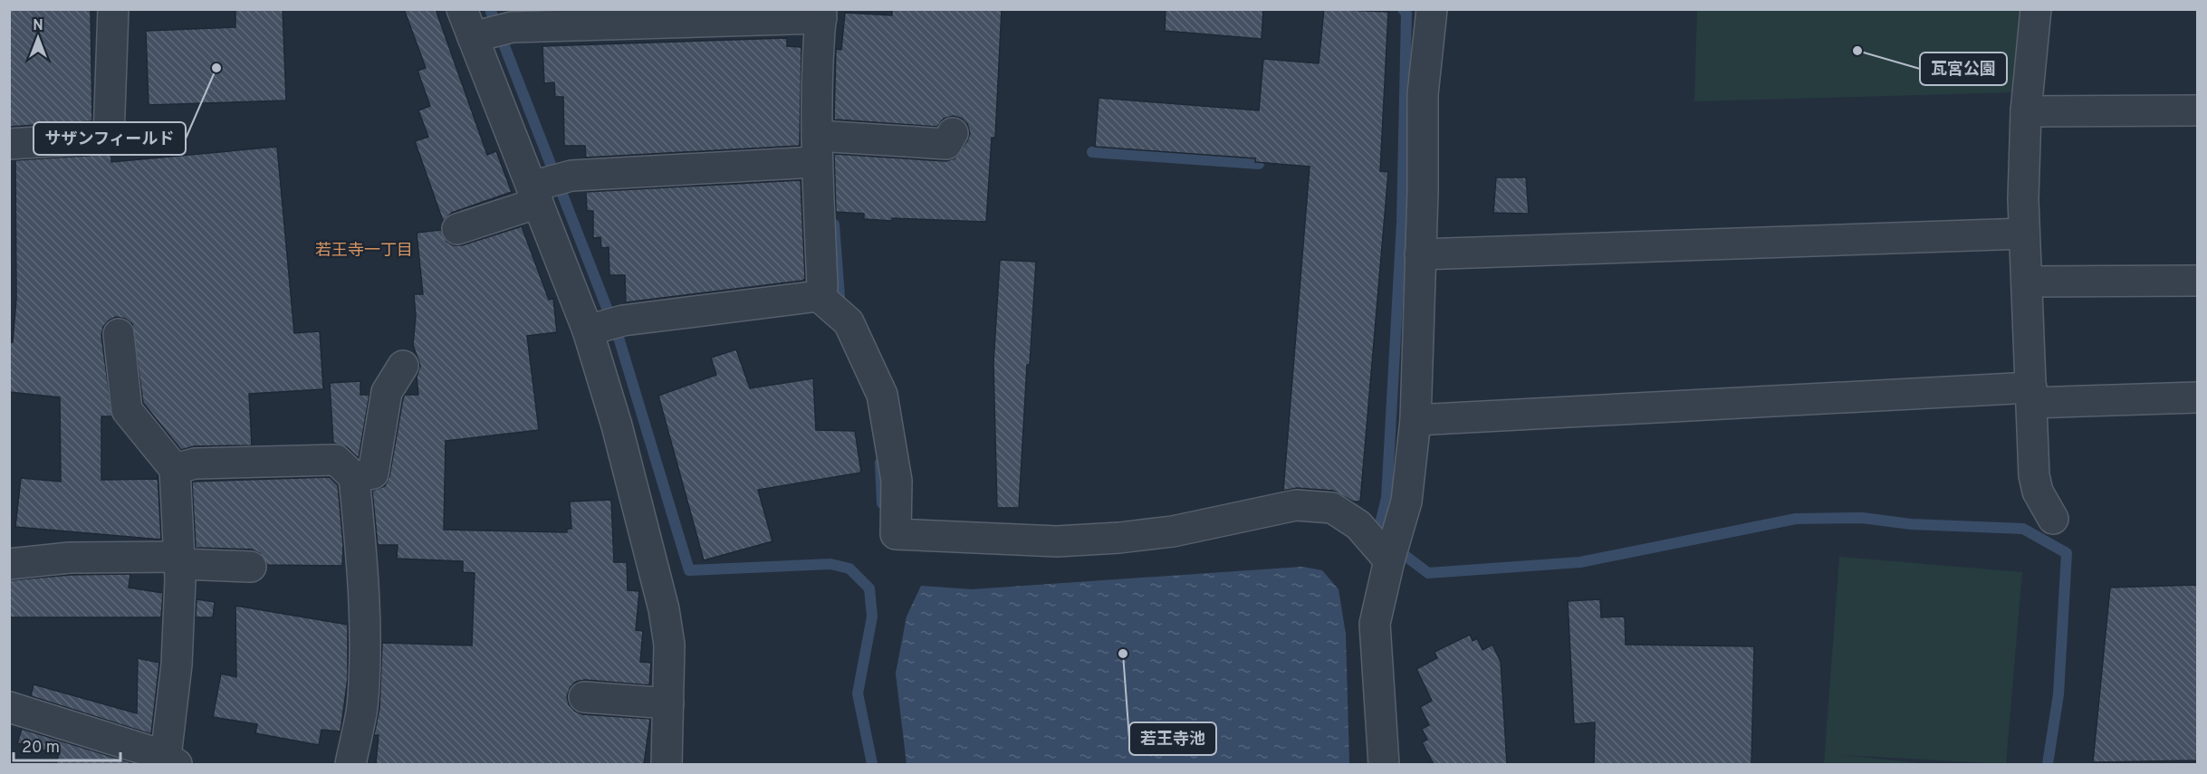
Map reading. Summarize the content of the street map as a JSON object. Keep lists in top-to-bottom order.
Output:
{
  "districts": ["若王寺一丁目"],
  "places": ["瓦宮公園", "サザンフィールド", "若王寺池"],
  "scale_bar": "20 m",
  "north": "top"
}
